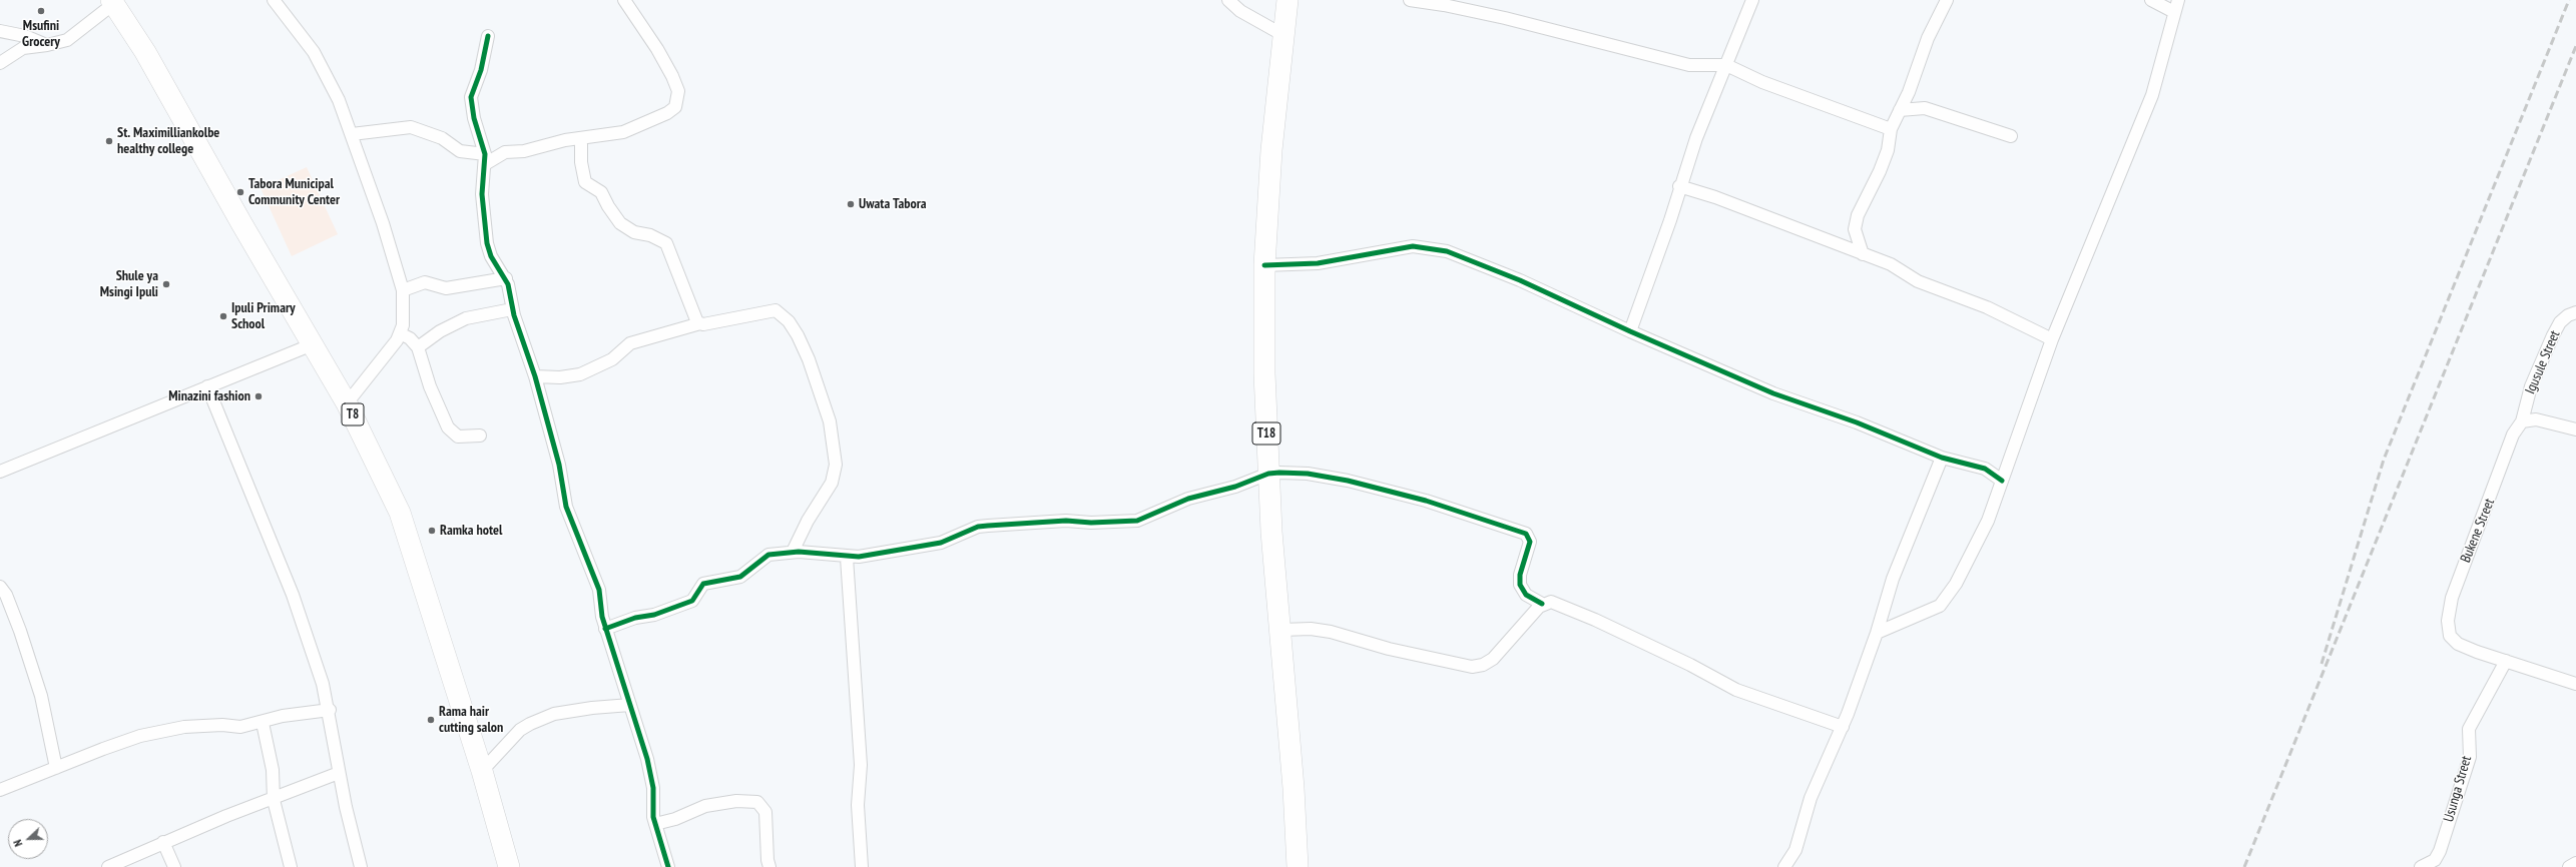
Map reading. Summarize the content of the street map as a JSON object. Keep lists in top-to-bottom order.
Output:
{
  "streets": {
    "highway": ["T8", "T18"],
    "street": ["Igusule Street", "Bukene Street", "Usunga Street"]
  },
  "crossings": [
    ["Igusule Street", "Bukene Street"],
    ["Bukene Street", "Usunga Street"]
  ],
  "places": [
    "Msufini Grocery",
    "St. Maximilliankolbe healthy college",
    "Tabora Municipal Community Center",
    "Uwata Tabora",
    "Shule ya Msingi Ipuli",
    "Ipuli Primary School",
    "Minazini fashion",
    "Ramka hotel",
    "Rama hair cutting salon"
  ],
  "north": "left"
}
